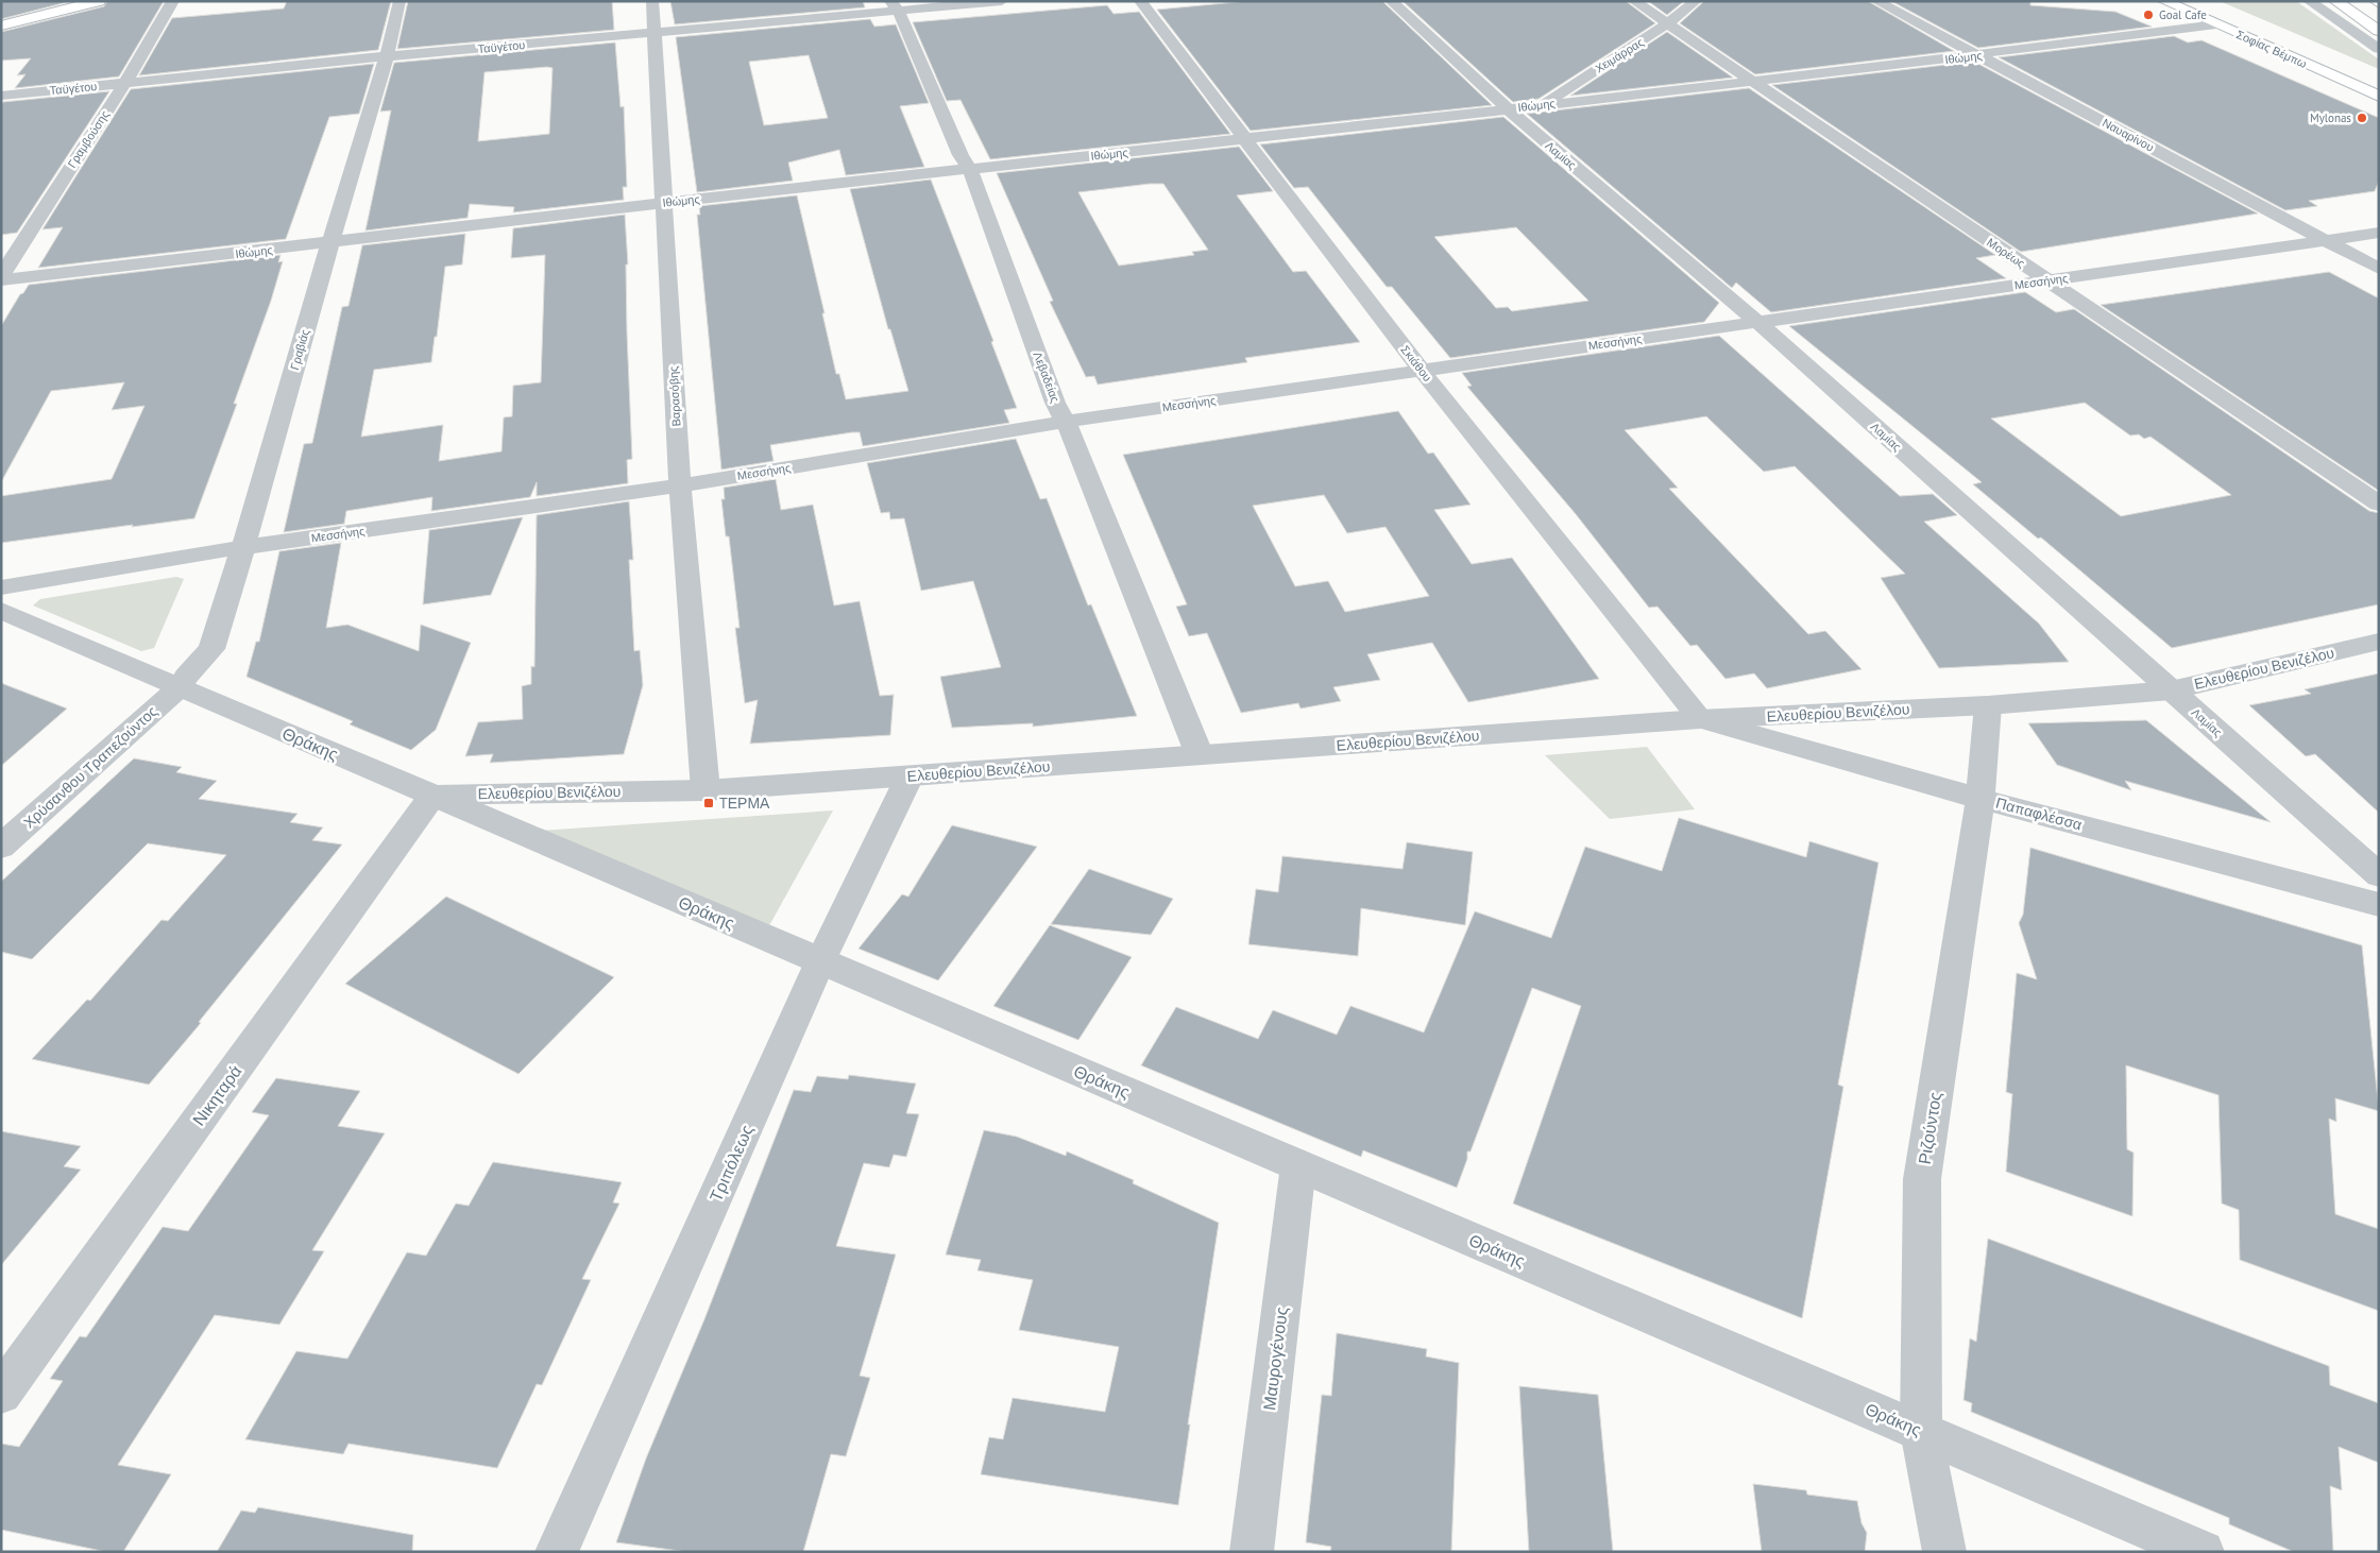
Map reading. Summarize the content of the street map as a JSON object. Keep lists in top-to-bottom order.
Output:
{
  "streets": {
    "main road": ["Σοφίας Βέμπω"],
    "street": [
      "Ταϋγέτου",
      "Χειμάρρας",
      "Ιθώμης",
      "Ναυαρίνου",
      "Γραμβούσης",
      "Λαμίας",
      "Μορέως",
      "Μεσσήνης",
      "Γραβιάς",
      "Σκιάθου",
      "Λεβαδείας",
      "Βαρασόβης",
      "Ελευθερίου Βενιζέλου",
      "Θράκης",
      "Χρύσανθου Τραπεζούντος",
      "Παπαφλέσσα",
      "Νικηταρά",
      "Ριζούντος",
      "Τριπόλεως",
      "Μαυρογένους"
    ]
  },
  "crossings": [
    ["Ταϋγέτου", "Γραμβούσης"],
    ["Ταϋγέτου", "Γραβιάς"],
    ["Ταϋγέτου", "Λεβαδείας"],
    ["Ταϋγέτου", "Βαρασόβης"],
    ["Σοφίας Βέμπω", "Ιθώμης"],
    ["Χειμάρρας", "Ιθώμης"],
    ["Χειμάρρας", "Μορέως"],
    ["Ιθώμης", "Ναυαρίνου"],
    ["Ιθώμης", "Λαμίας"],
    ["Ιθώμης", "Μορέως"],
    ["Ιθώμης", "Γραβιάς"],
    ["Ιθώμης", "Σκιάθου"],
    ["Ιθώμης", "Λεβαδείας"],
    ["Ιθώμης", "Βαρασόβης"],
    ["Ναυαρίνου", "Μεσσήνης"],
    ["Λαμίας", "Μεσσήνης"],
    ["Λαμίας", "Ελευθερίου Βενιζέλου"],
    ["Μορέως", "Μεσσήνης"],
    ["Μεσσήνης", "Γραβιάς"],
    ["Μεσσήνης", "Σκιάθου"],
    ["Μεσσήνης", "Λεβαδείας"],
    ["Μεσσήνης", "Βαρασόβης"],
    ["Γραβιάς", "Θράκης"],
    ["Γραβιάς", "Χρύσανθου Τραπεζούντος"],
    ["Σκιάθου", "Ελευθερίου Βενιζέλου"],
    ["Σκιάθου", "Παπαφλέσσα"],
    ["Λεβαδείας", "Ελευθερίου Βενιζέλου"],
    ["Βαρασόβης", "Ελευθερίου Βενιζέλου"],
    ["Ελευθερίου Βενιζέλου", "Θράκης"],
    ["Ελευθερίου Βενιζέλου", "Παπαφλέσσα"],
    ["Ελευθερίου Βενιζέλου", "Νικηταρά"],
    ["Ελευθερίου Βενιζέλου", "Ριζούντος"],
    ["Ελευθερίου Βενιζέλου", "Τριπόλεως"],
    ["Θράκης", "Χρύσανθου Τραπεζούντος"],
    ["Θράκης", "Νικηταρά"],
    ["Θράκης", "Ριζούντος"],
    ["Θράκης", "Τριπόλεως"],
    ["Θράκης", "Μαυρογένους"],
    ["Παπαφλέσσα", "Ριζούντος"]
  ],
  "places": {
    "other": ["Goal Cafe", "Mylonas"],
    "transit": ["TΕΡΜΑ"]
  }
}
